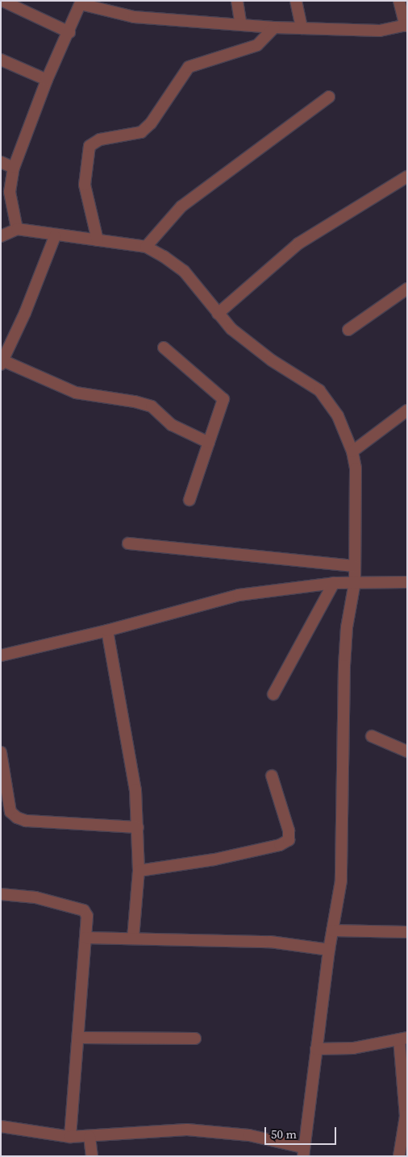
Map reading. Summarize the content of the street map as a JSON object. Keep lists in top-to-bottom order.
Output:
{
  "scale_bar": "50 m"
}
